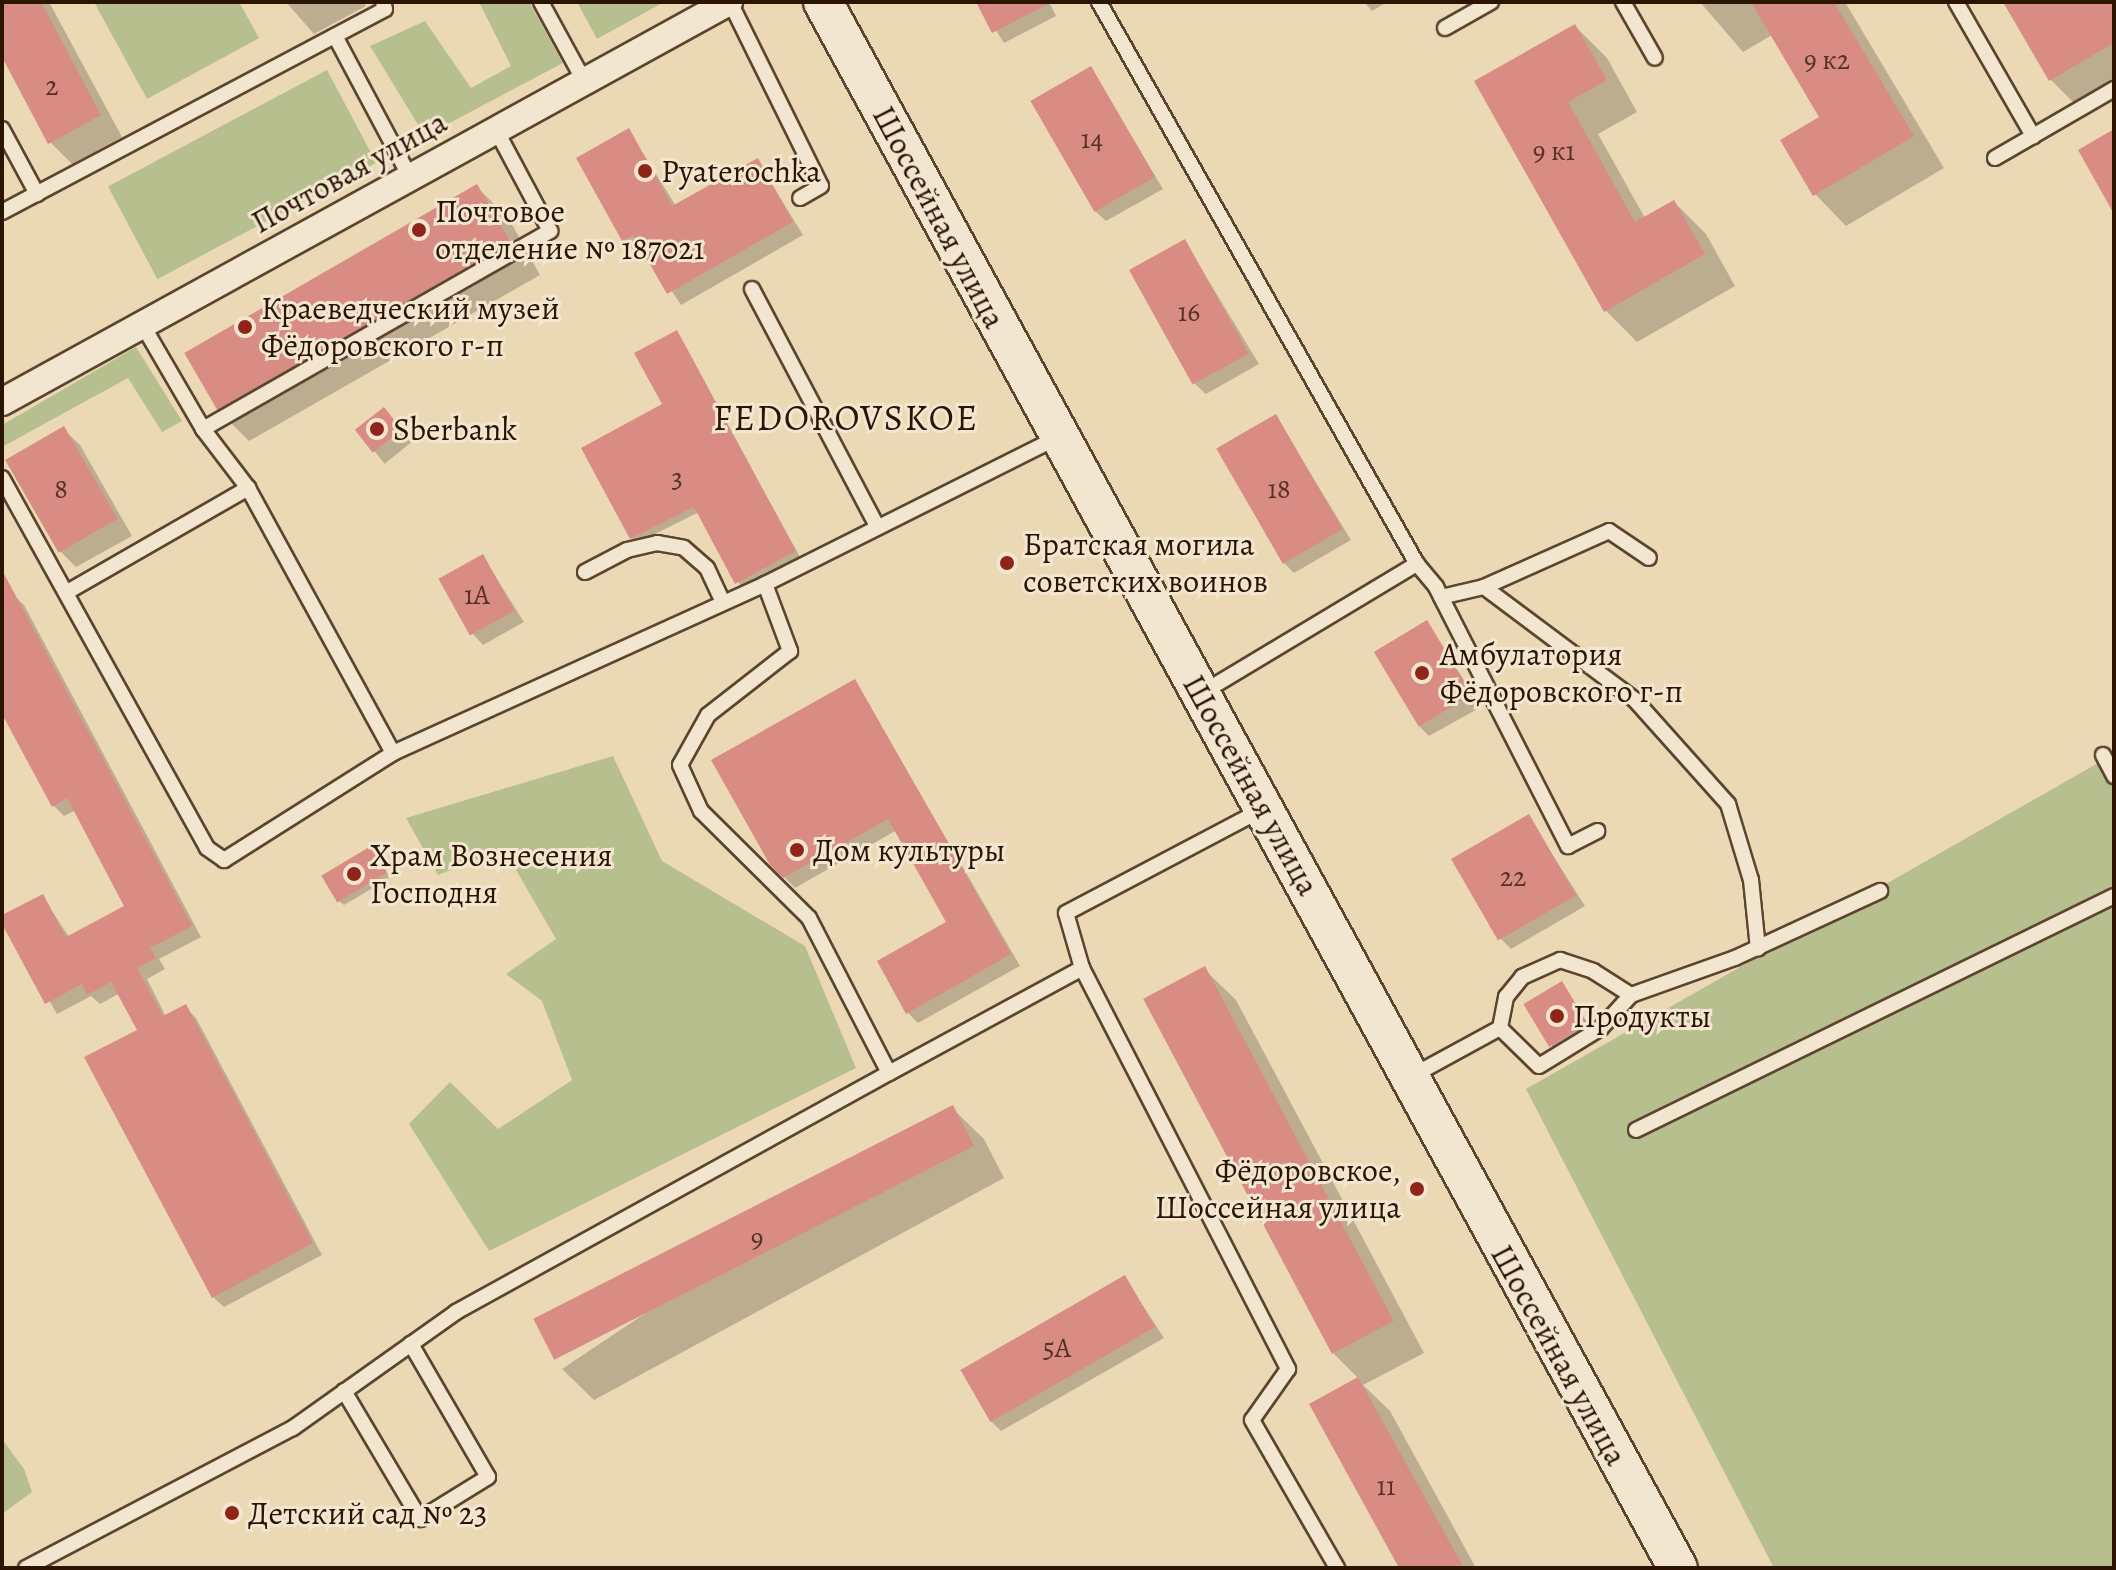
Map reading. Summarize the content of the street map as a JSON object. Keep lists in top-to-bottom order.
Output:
{
  "streets": {
    "main road": ["Шоссейная улица"],
    "street": ["Почтовая улица"]
  },
  "districts": ["FEDOROVSKOE"],
  "places": [
    "Pyaterochka",
    "Почтовое отделение № 187021",
    "Краеведческий музей Фёдоровского г-п",
    "Sberbank",
    "Братская могила советских воинов",
    "Амбулатория Фёдоровского г-п",
    "Дом культуры",
    "Храм Вознесения Господня",
    "Продукты",
    "Фёдоровское, Шоссейная улица",
    "Детский сад № 23"
  ],
  "house_numbers": [
    "9 к2",
    "2",
    "14",
    "9 к1",
    "16",
    "3",
    "8",
    "18",
    "1А",
    "22",
    "9",
    "5А",
    "11"
  ]
}
